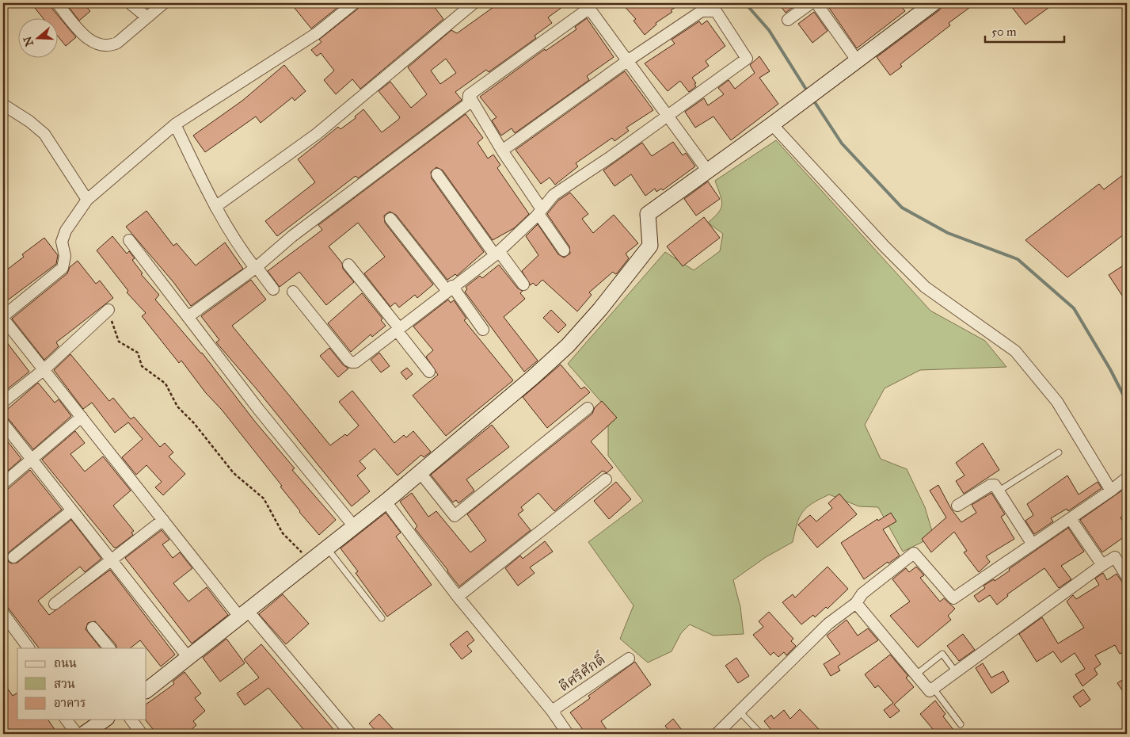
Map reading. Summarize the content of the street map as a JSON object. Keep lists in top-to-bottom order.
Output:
{
  "streets": {
    "street": ["ดีศรีศักดิ์"]
  },
  "legend": ["ถนน", "สวน", "อาคาร"],
  "scale_bar": "50 m",
  "north": "left"
}
